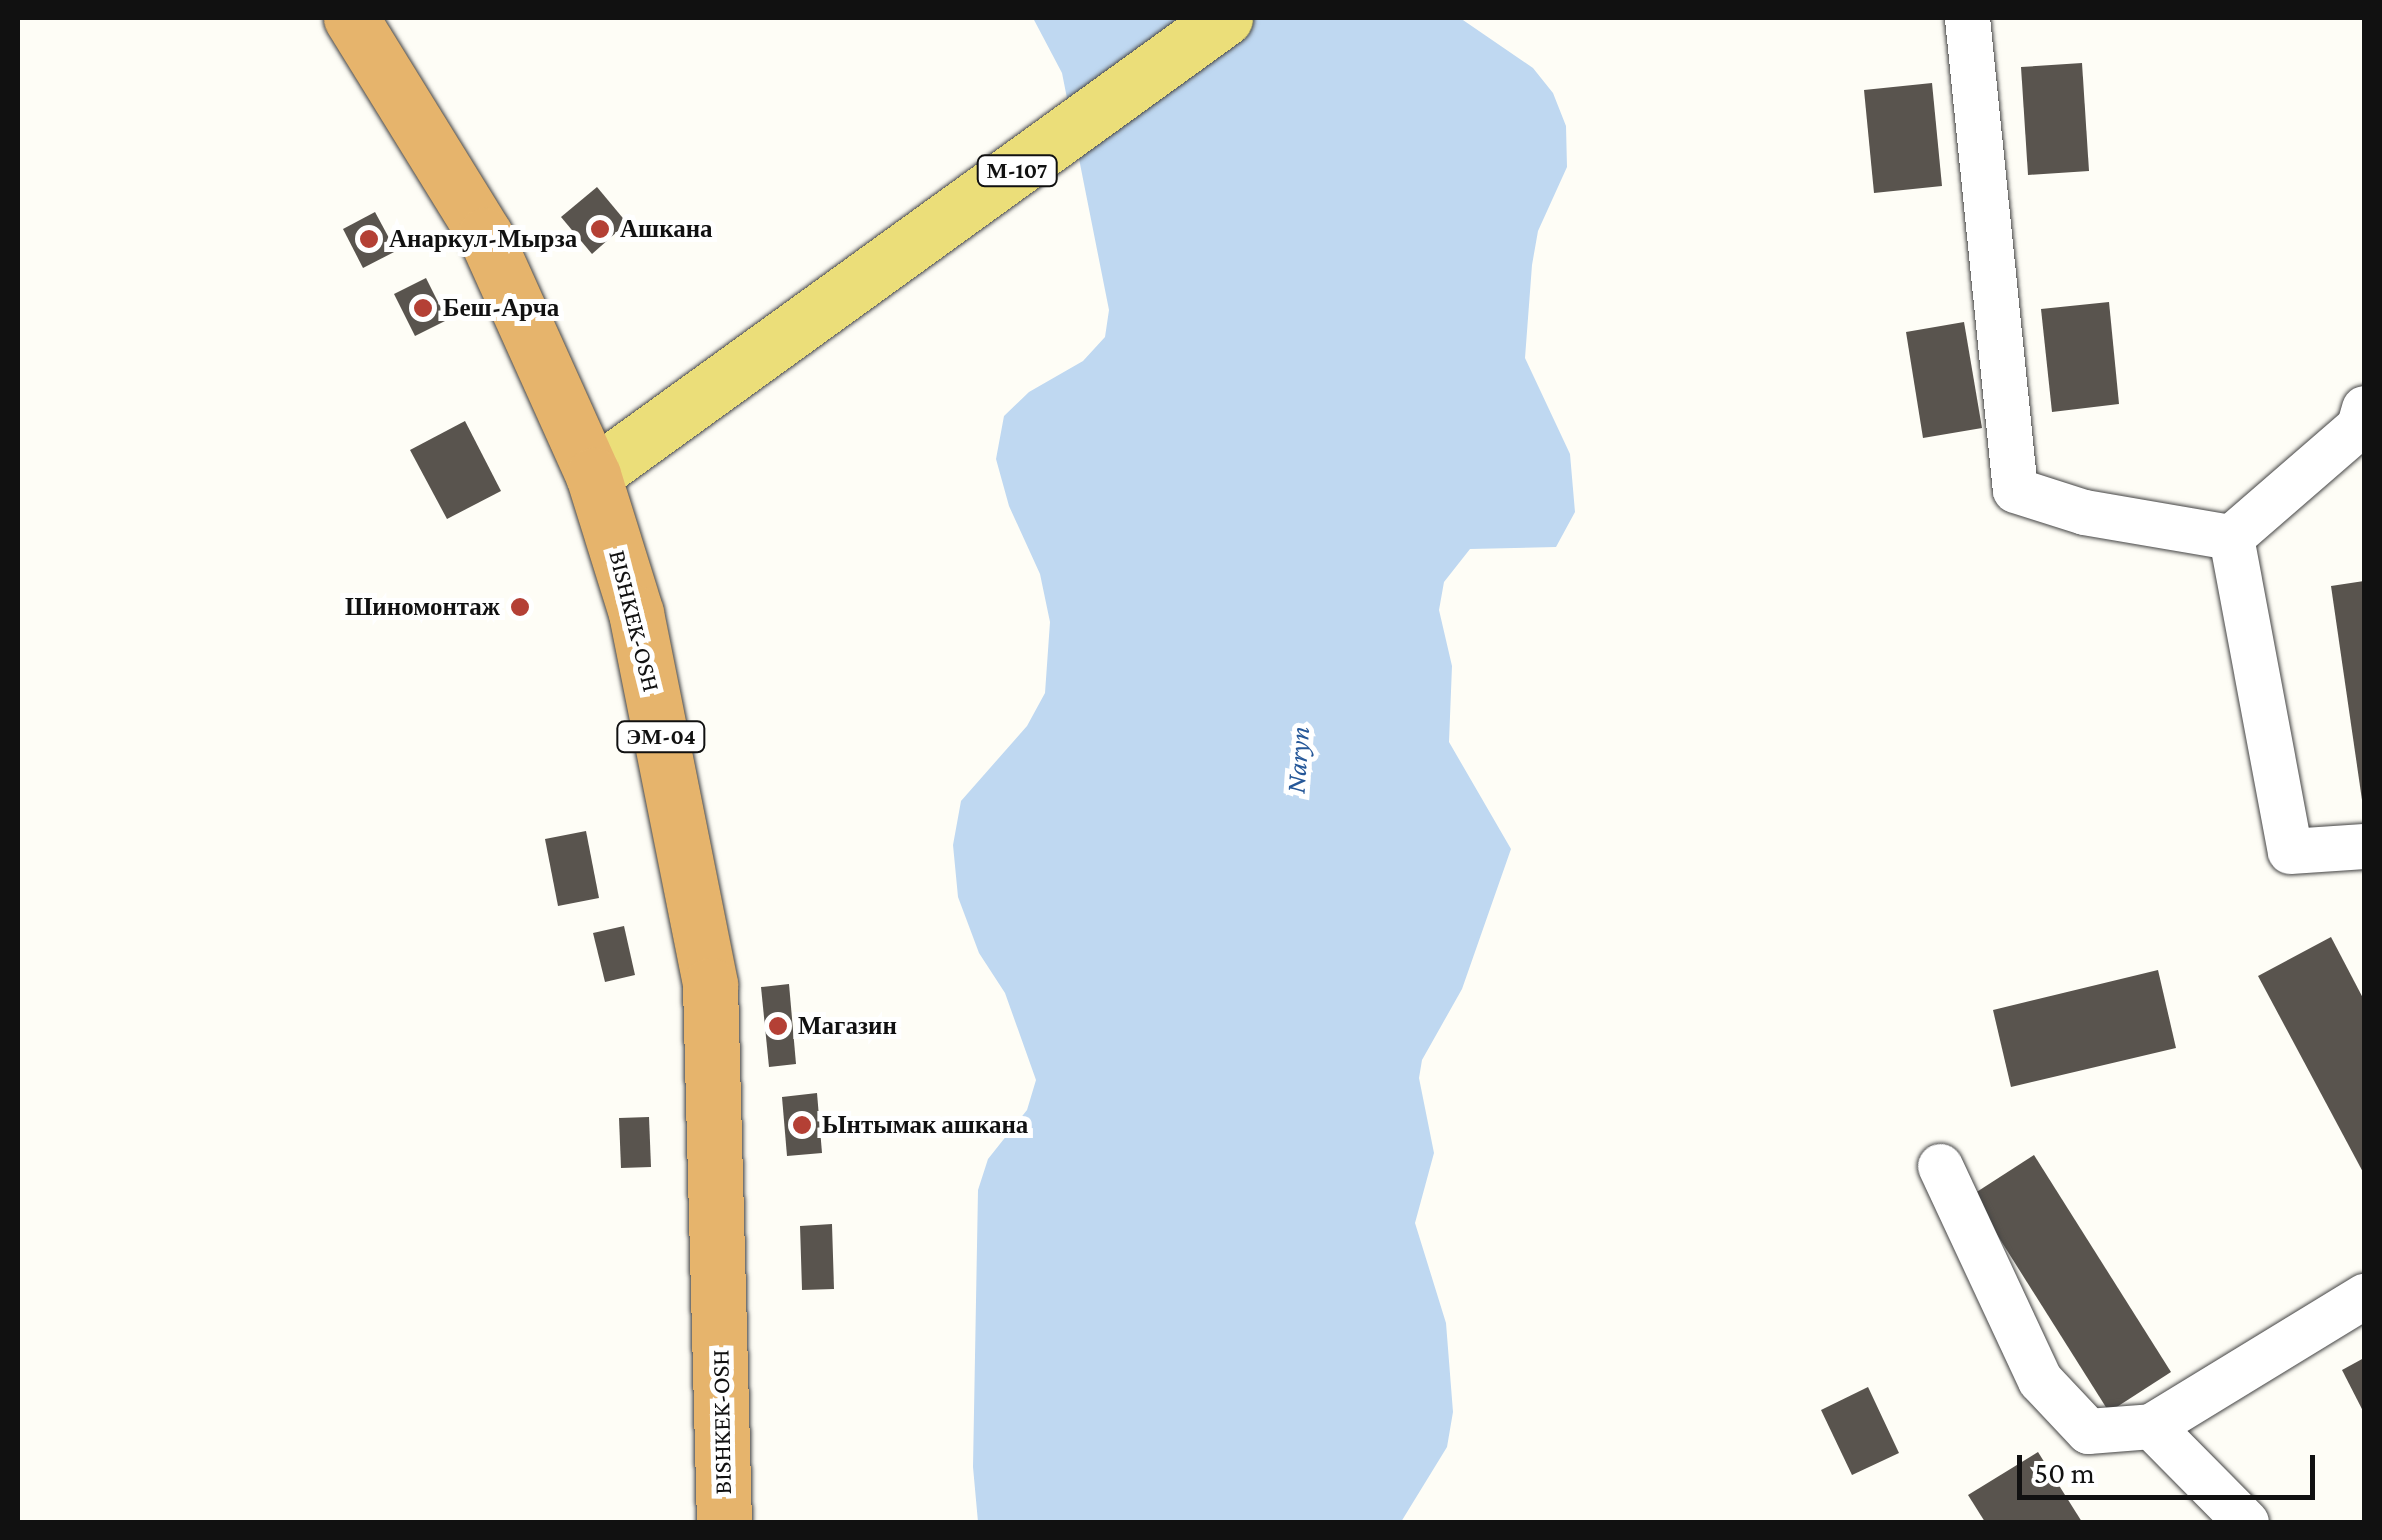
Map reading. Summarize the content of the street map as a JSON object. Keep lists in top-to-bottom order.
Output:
{
  "streets": {
    "highway": ["BISHKEK-OSH", "ЭМ-04"],
    "main road": ["М-107"]
  },
  "crossings": [
    ["М-107", "BISHKEK-OSH"]
  ],
  "water": ["Naryn"],
  "places": [
    "Ашкана",
    "Анаркул-Мырза",
    "Беш-Арча",
    "Шиномонтаж",
    "Магазин",
    "Ынтымак ашкана"
  ],
  "scale_bar": "50 m"
}
